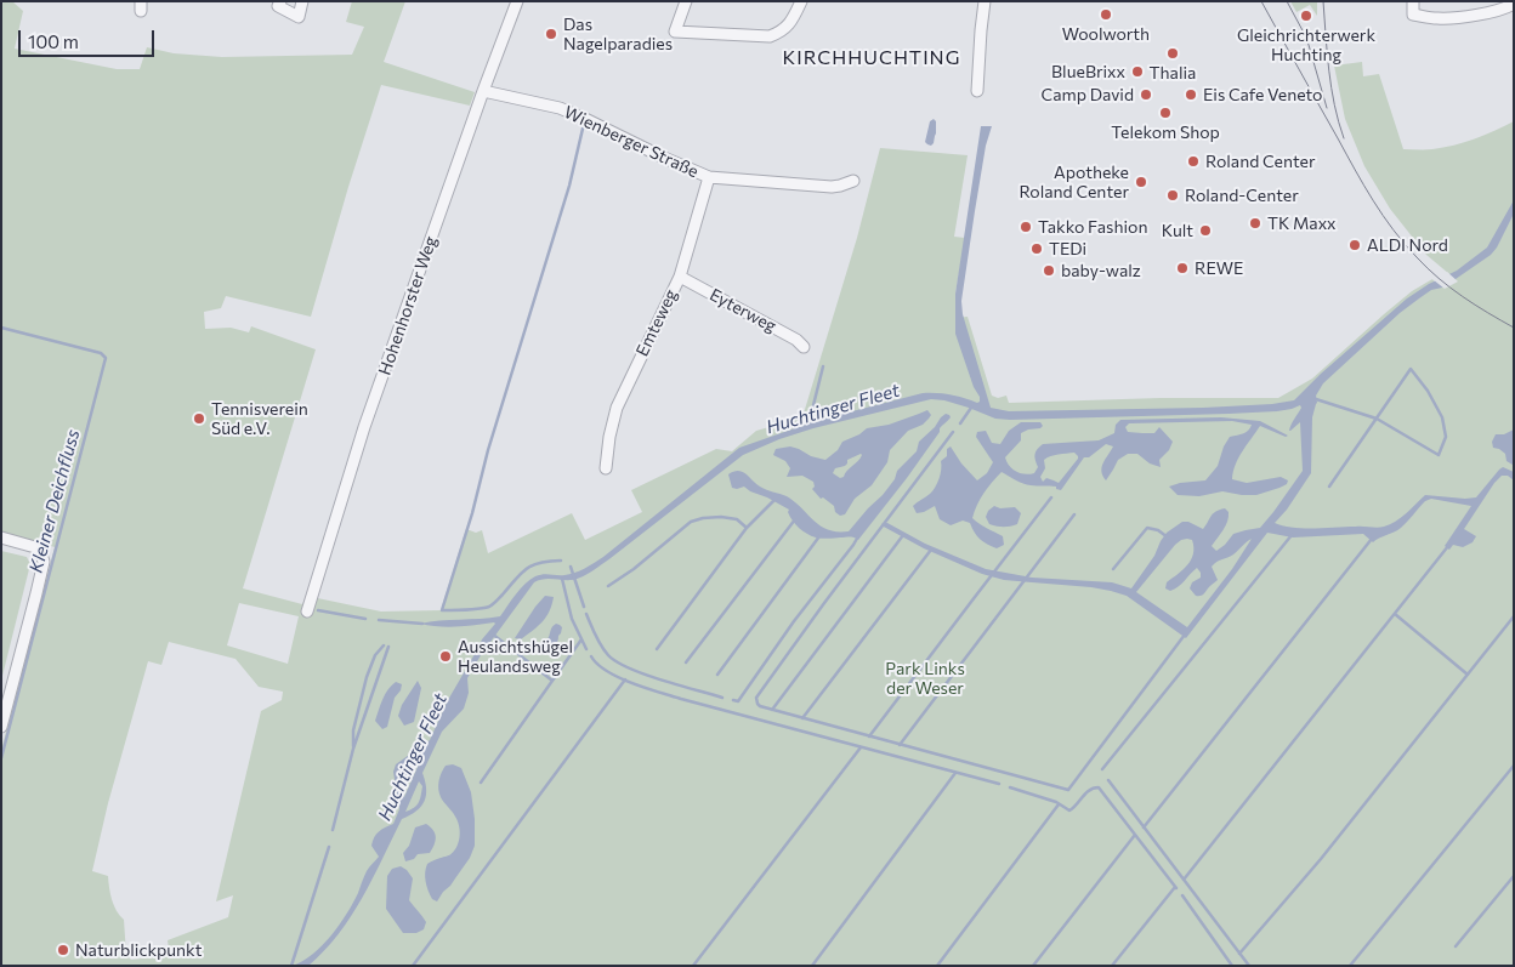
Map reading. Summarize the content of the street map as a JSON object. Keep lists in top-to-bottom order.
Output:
{
  "streets": {
    "street": [
      "Wienberger Straße",
      "Hohenhorster Weg",
      "Eyterweg",
      "Emteweg"
    ]
  },
  "crossings": [
    ["Wienberger Straße", "Hohenhorster Weg"],
    ["Wienberger Straße", "Emteweg"],
    ["Eyterweg", "Emteweg"]
  ],
  "districts": ["KIRCHHUCHTING"],
  "water": ["Huchtinger Fleet", "Kleiner Deichfluss"],
  "parks": ["Park Links der Weser"],
  "places": [
    "Woolworth",
    "Gleichrichterwerk Huchting",
    "Das Nagelparadies",
    "Thalia",
    "BlueBrixx",
    "Camp David",
    "Eis Cafe Veneto",
    "Telekom Shop",
    "Roland Center",
    "Apotheke Roland Center",
    "Roland-Center",
    "TK Maxx",
    "Takko Fashion",
    "Kult",
    "ALDI Nord",
    "TEDi",
    "REWE",
    "baby-walz",
    "Tennisverein Süd e.V.",
    "Aussichtshügel Heulandsweg",
    "Naturblickpunkt"
  ],
  "scale_bar": "100 m"
}
